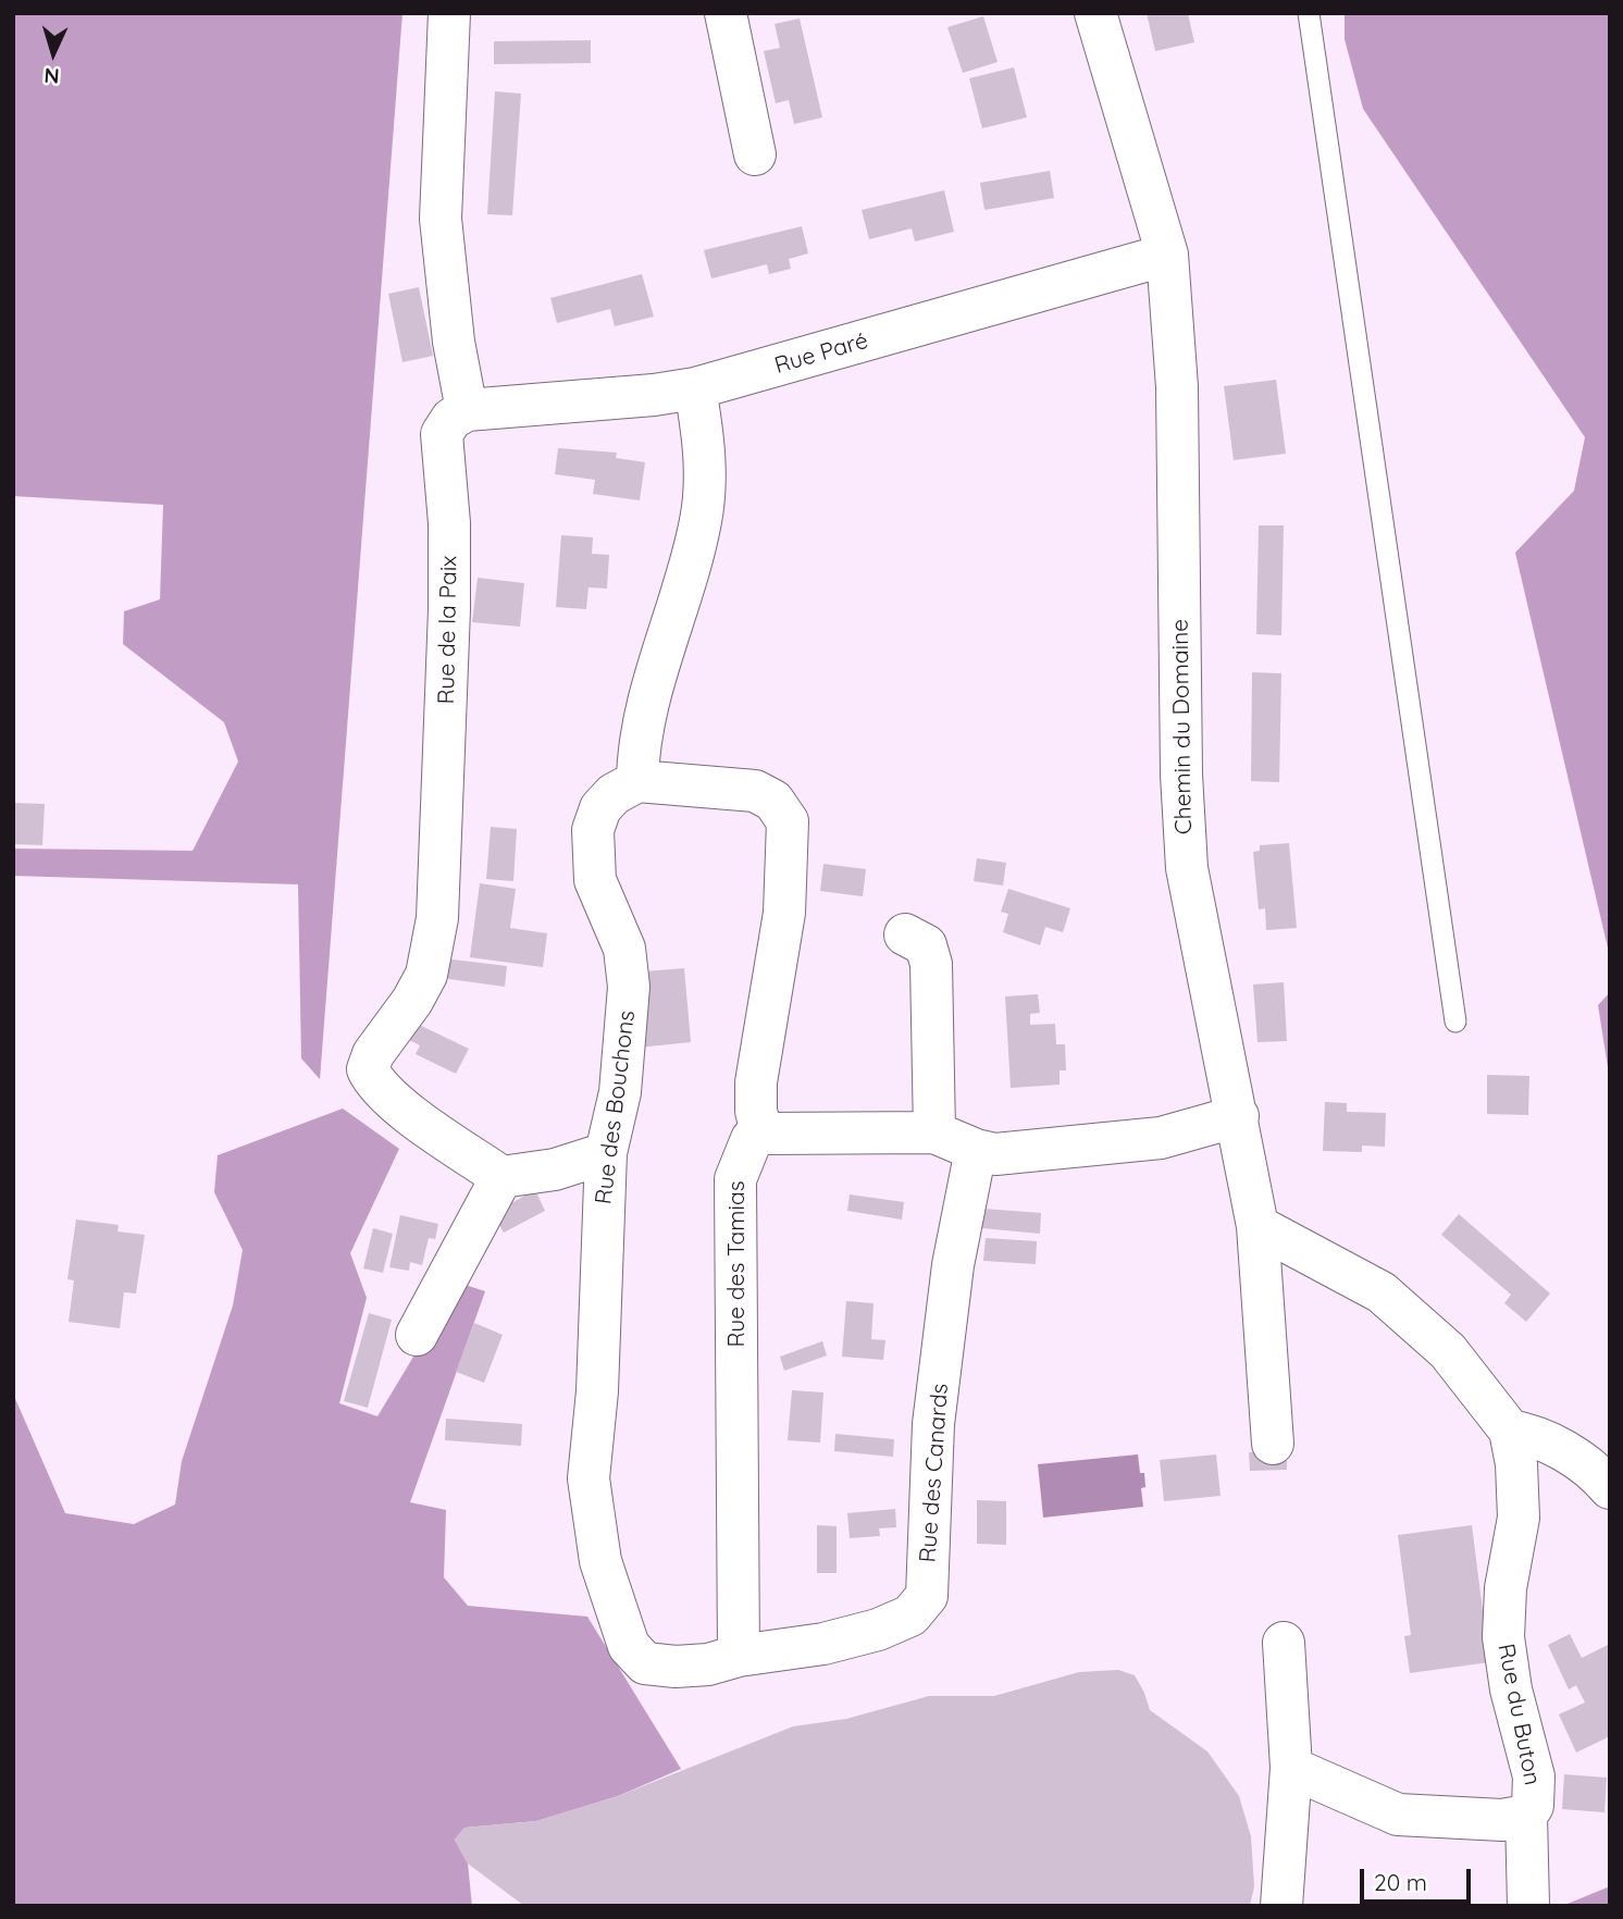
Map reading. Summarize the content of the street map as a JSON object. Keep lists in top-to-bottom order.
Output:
{
  "streets": {
    "street": [
      "Rue Paré",
      "Rue de la Paix",
      "Chemin du Domaine",
      "Rue des Bouchons",
      "Rue des Tamias",
      "Rue des Canards",
      "Rue du Buton"
    ]
  },
  "crossings": [
    ["Rue Paré", "Rue de la Paix"],
    ["Rue Paré", "Chemin du Domaine"],
    ["Rue des Bouchons", "Rue des Tamias"],
    ["Rue des Bouchons", "Rue des Canards"],
    ["Rue des Tamias", "Rue des Canards"]
  ],
  "scale_bar": "20 m",
  "north": "bottom"
}
